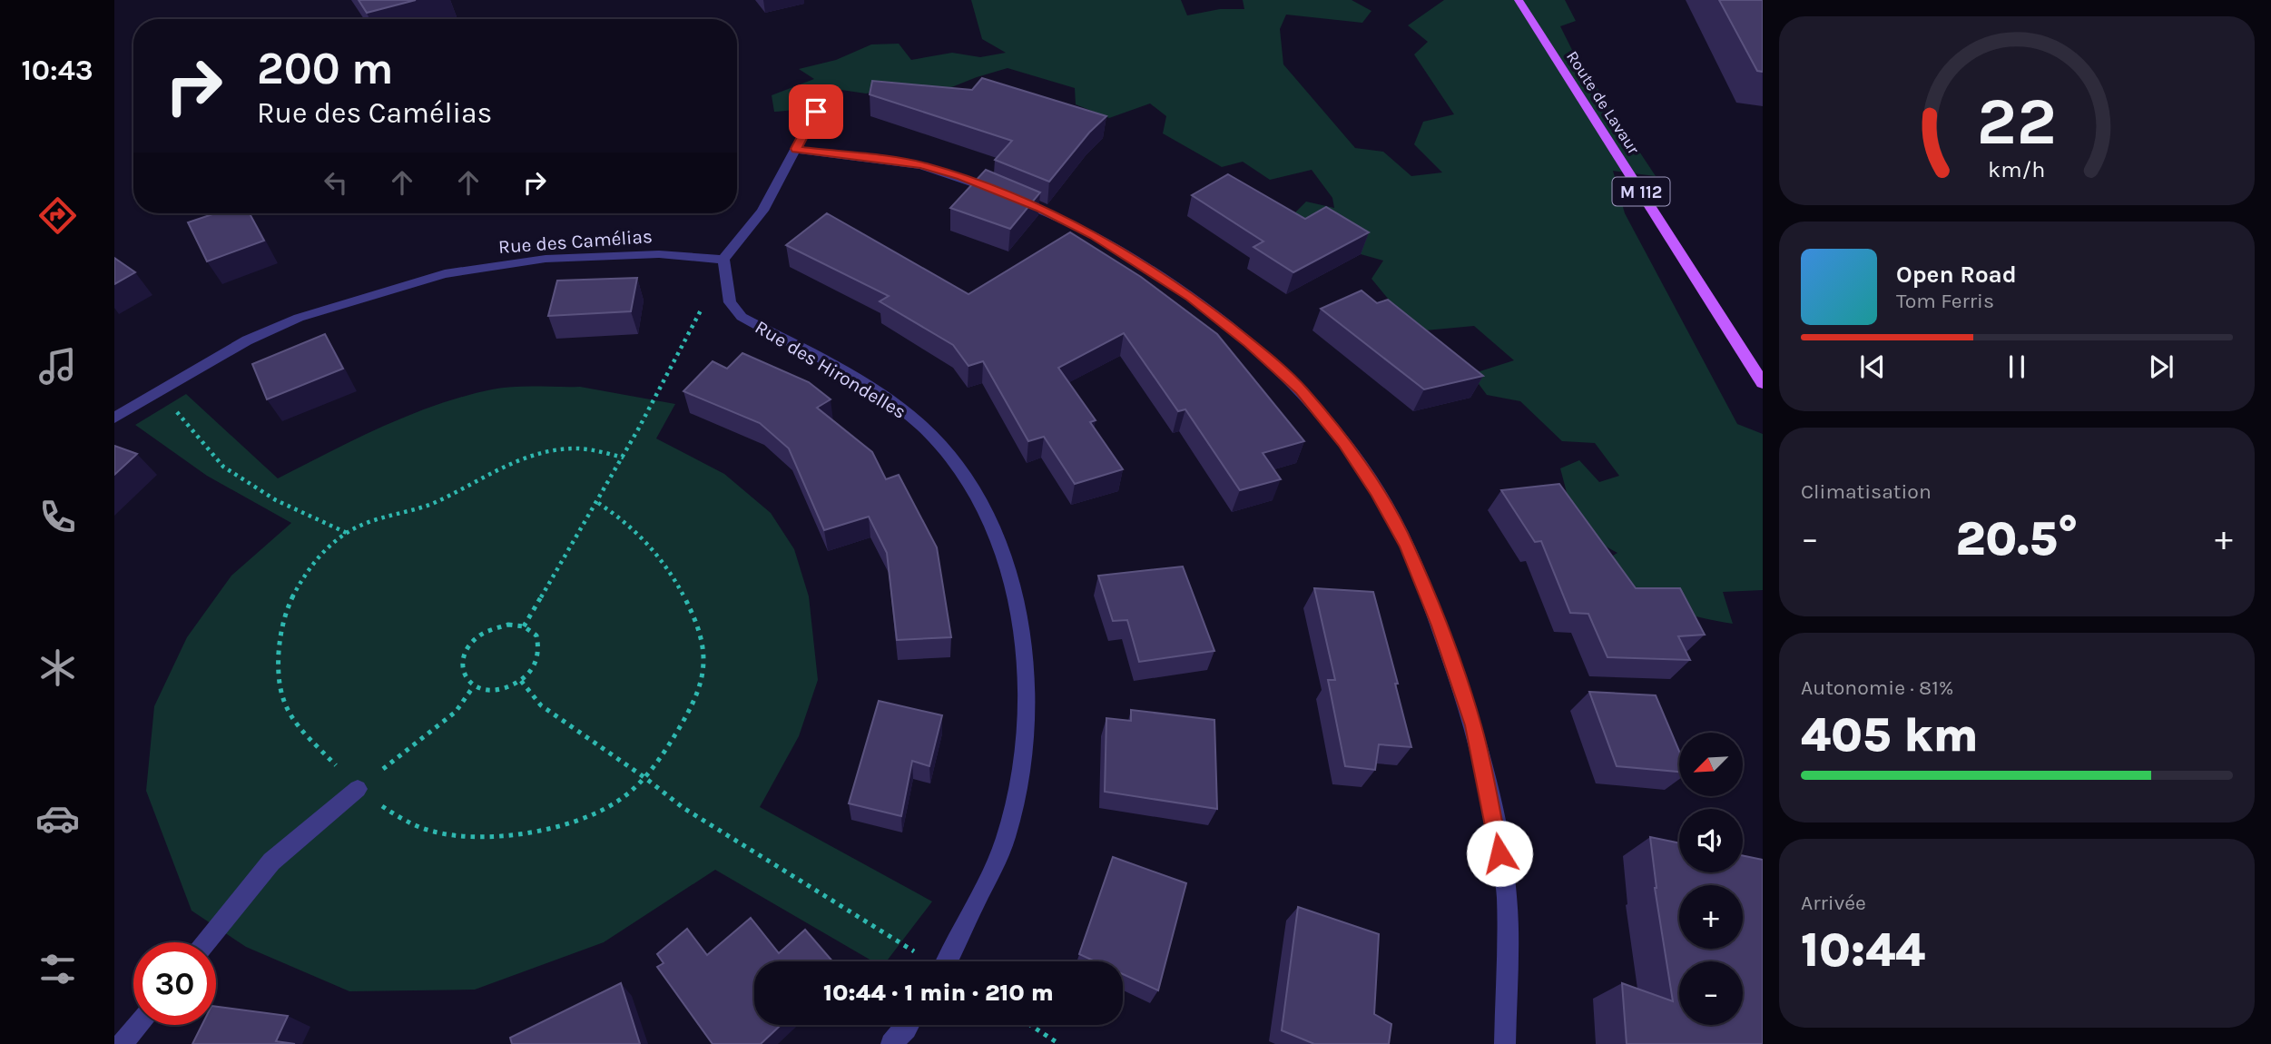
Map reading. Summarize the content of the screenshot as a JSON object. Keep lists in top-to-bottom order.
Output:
{
  "streets": {
    "main road": ["Route de Lavaur", "M 112"],
    "street": ["Rue des Camélias", "Rue des Hirondelles"]
  },
  "crossings": [
    ["Rue des Camélias", "Rue des Hirondelles"]
  ],
  "north": "bottom left",
  "page": {
    "tabs": "10:43",
    "turn": ["200 m", "Rue des Camélias"],
    "song": ["Open Road", "Tom Ferris"],
    "tile": [
      "Climatisation",
      ["Autonomie · 81%", "405 km"],
      ["Arrivée", "10:44"]
    ],
    "heat": ["−", "20.5°", "+"],
    "map_buttons": ["+", "−"],
    "limit": "30",
    "trip": "10:44 · 1 min · 210 m",
    "gauge": ["22", "km/h"]
  }
}
